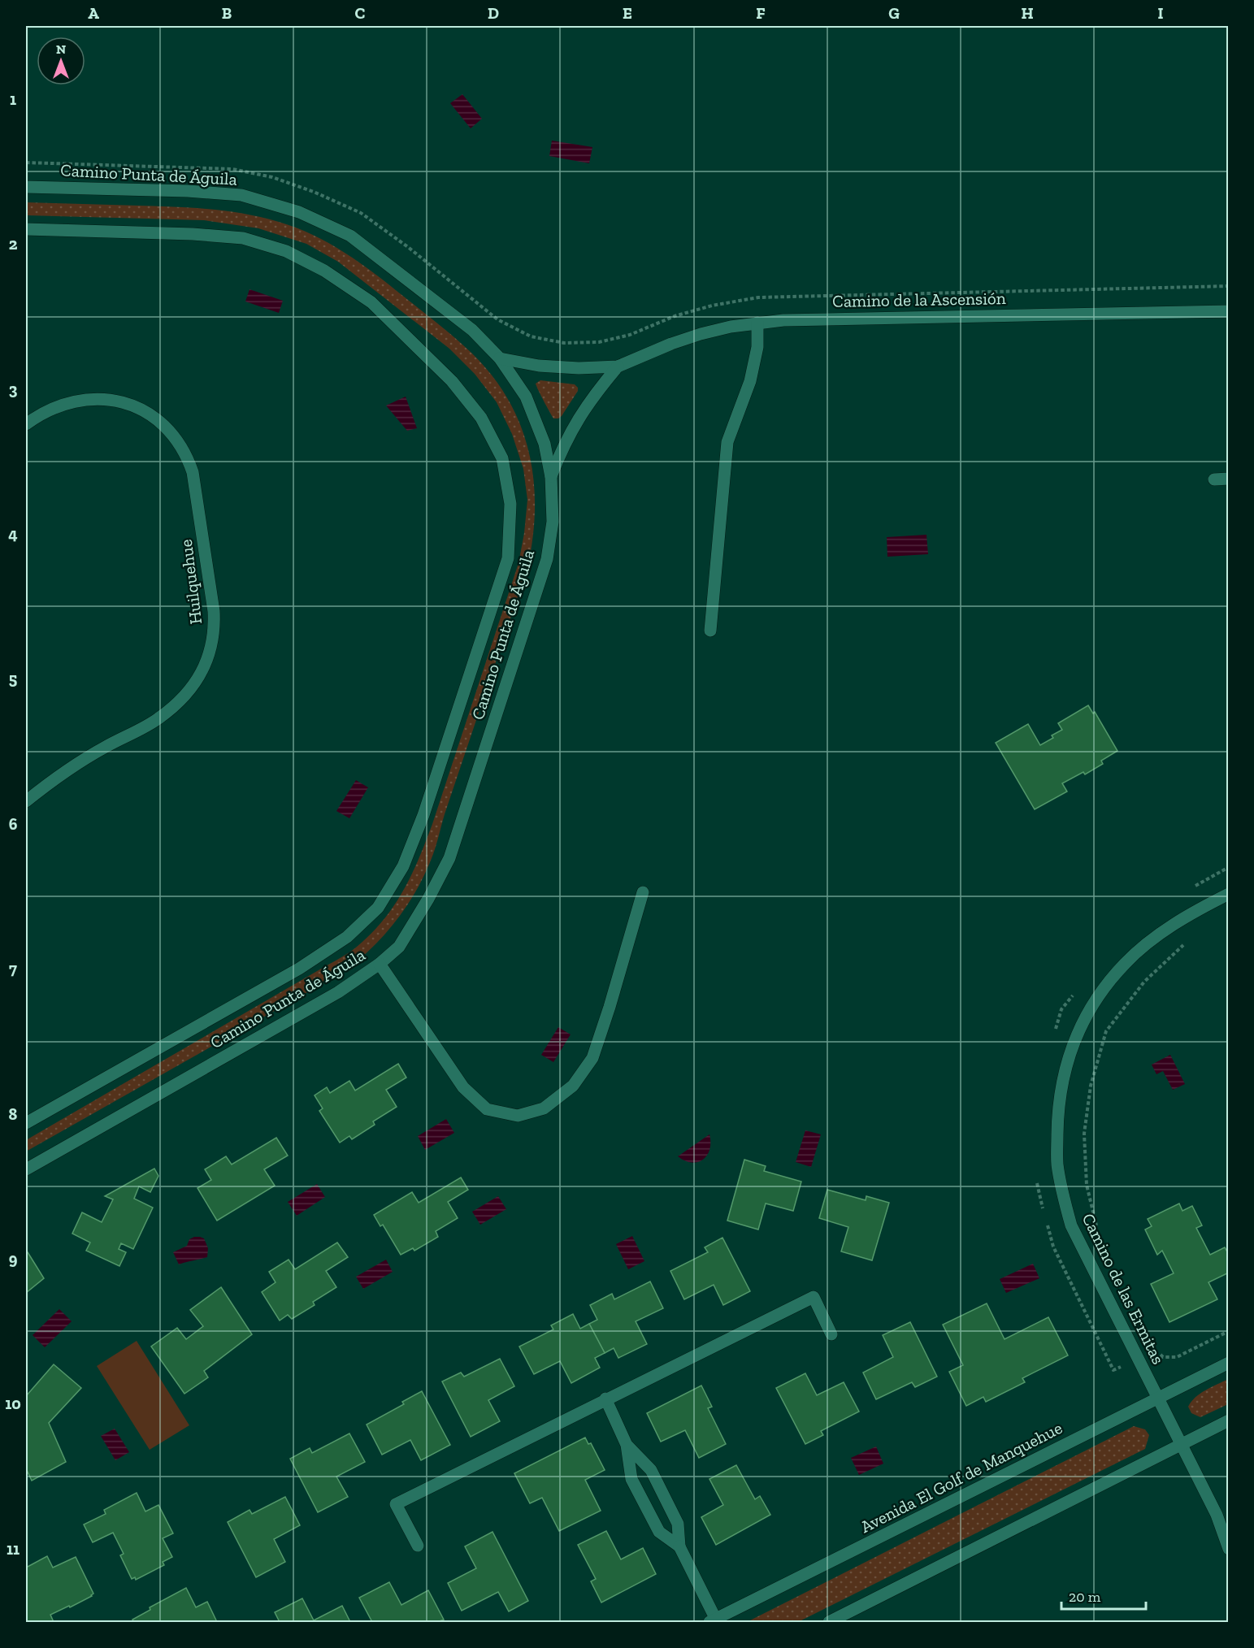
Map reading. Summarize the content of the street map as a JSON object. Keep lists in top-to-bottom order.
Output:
{
  "streets": {
    "street": [
      "Camino Punta de Águila",
      "Camino de la Ascensión",
      "Huilquehue",
      "Camino de las Ermitas",
      "Avenida El Golf de Manquehue"
    ]
  },
  "crossings": [
    ["Camino Punta de Águila", "Camino de la Ascensión"],
    ["Camino de las Ermitas", "Avenida El Golf de Manquehue"]
  ],
  "scale_bar": "20 m",
  "north": "top",
  "grid": {
    "columns": [
      "A",
      "B",
      "C",
      "D",
      "E",
      "F",
      "G",
      "H",
      "I"
    ],
    "rows": [
      "1",
      "2",
      "3",
      "4",
      "5",
      "6",
      "7",
      "8",
      "9",
      "10",
      "11"
    ]
  }
}
